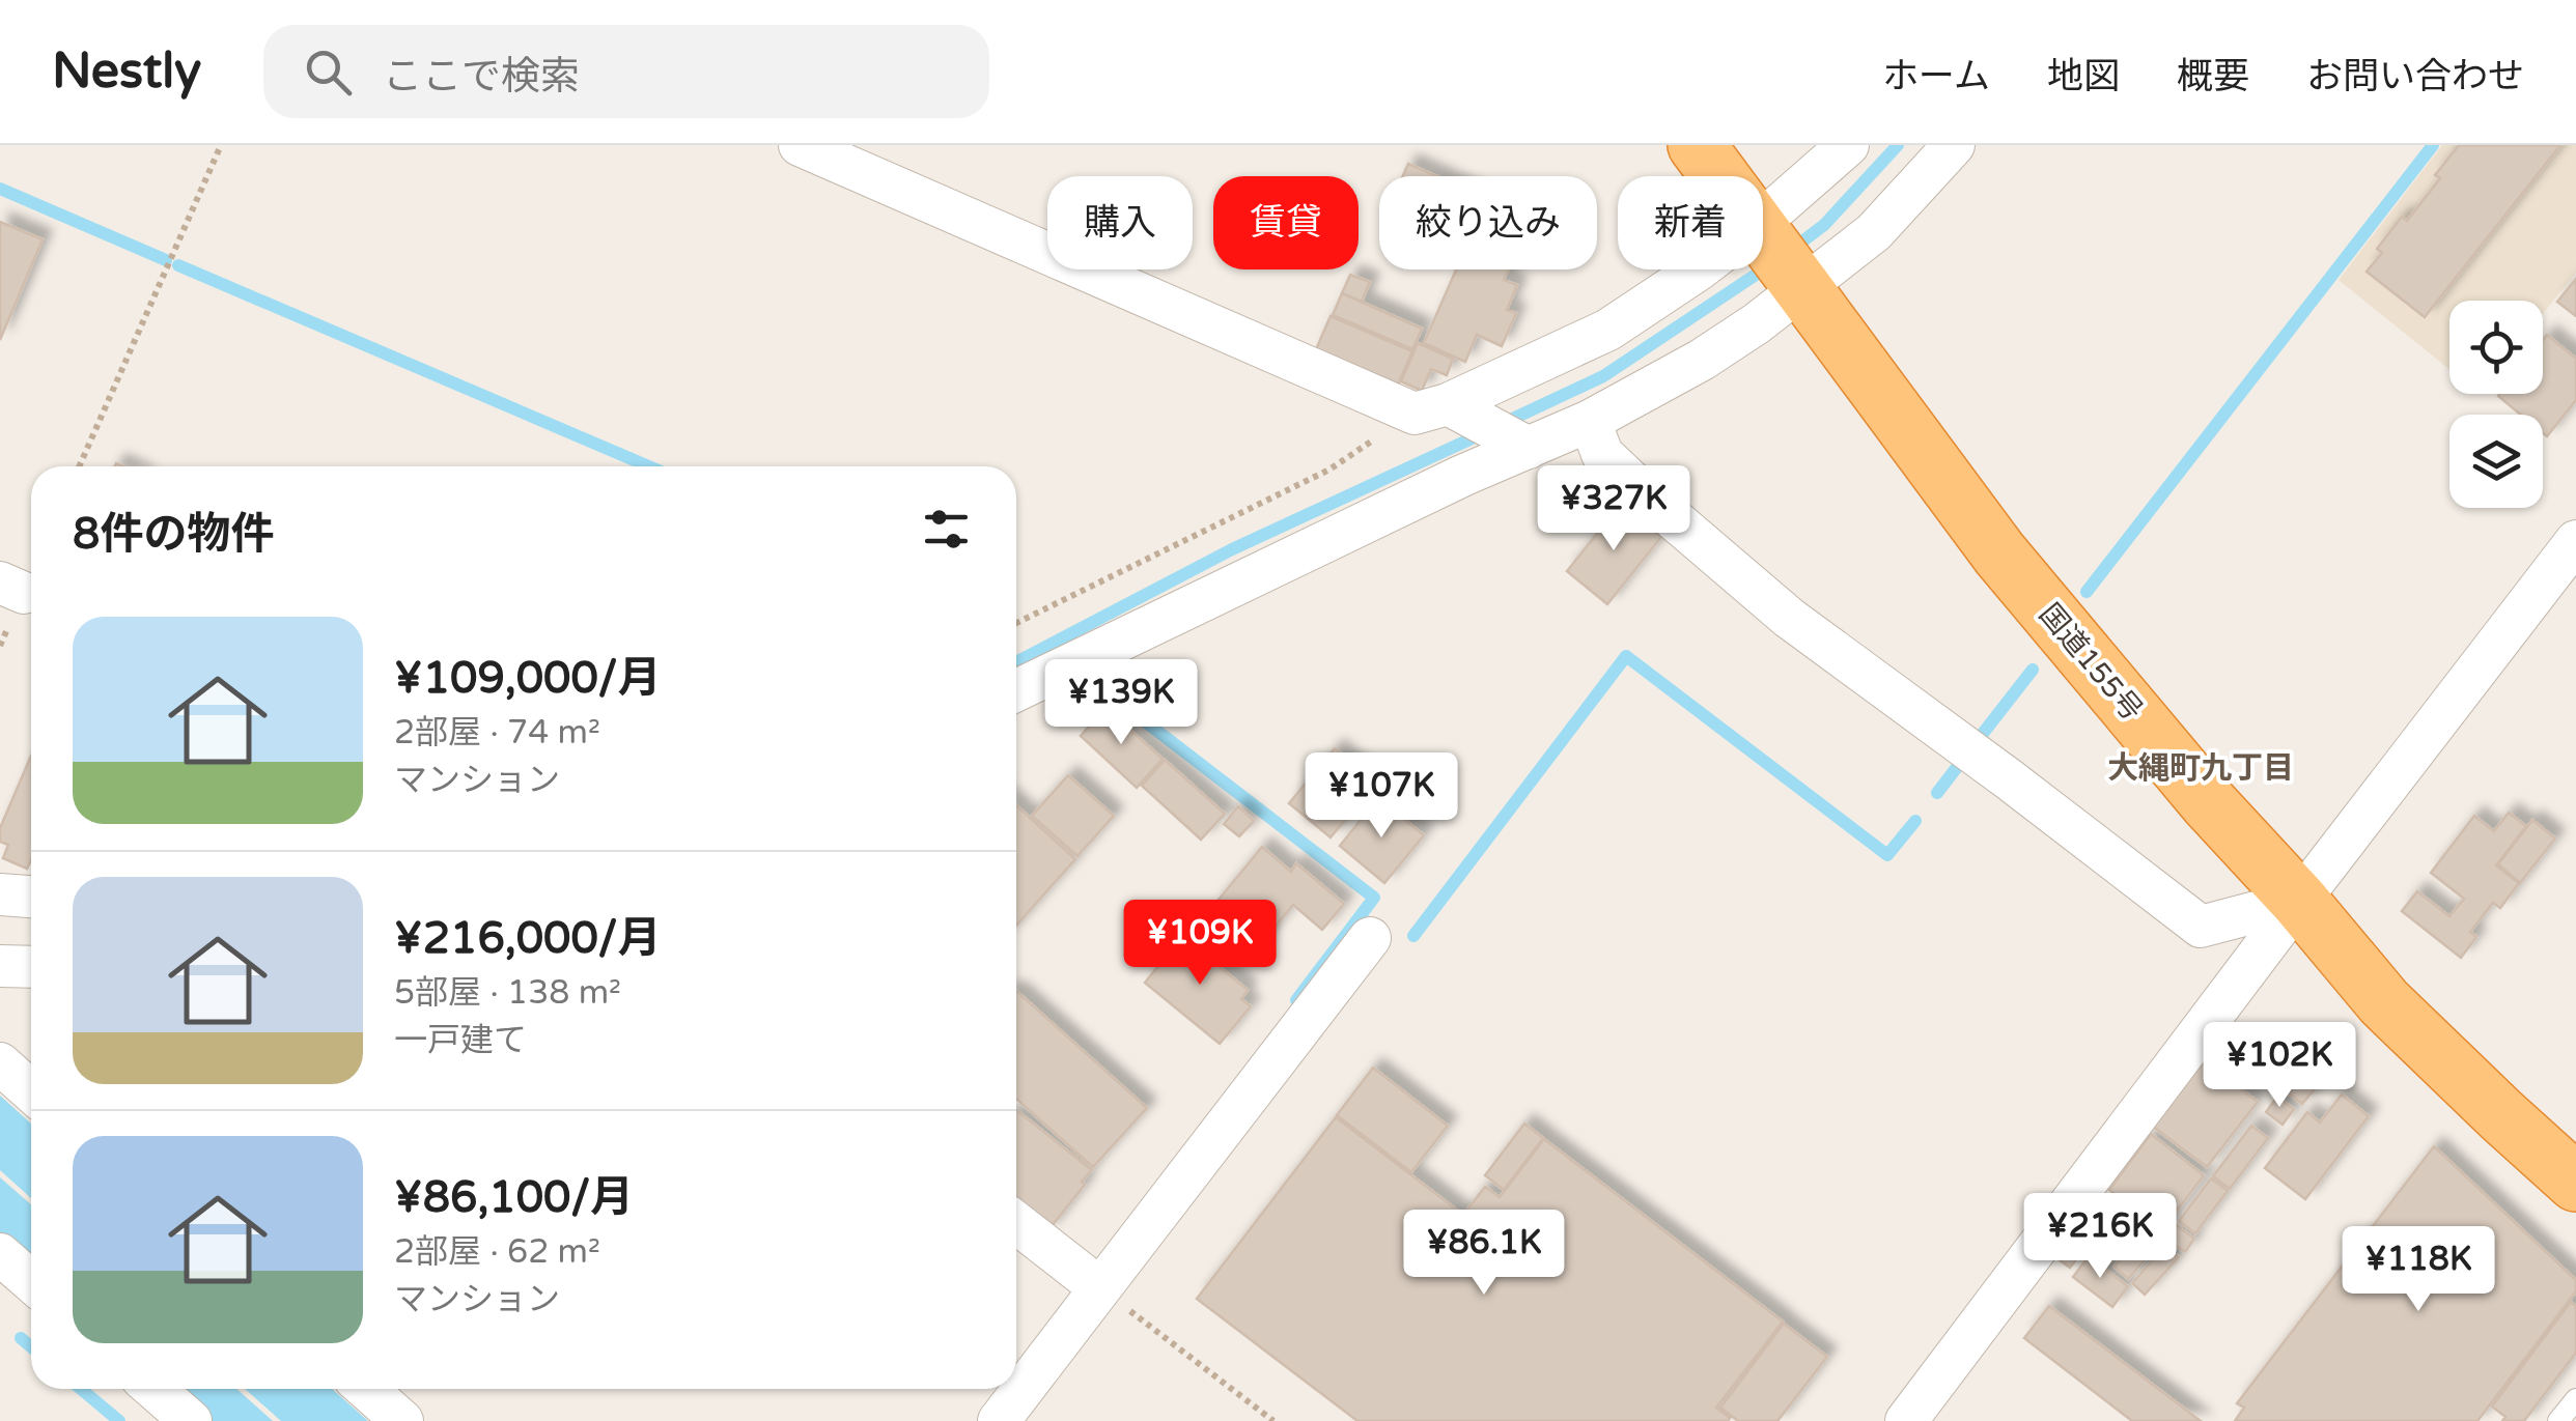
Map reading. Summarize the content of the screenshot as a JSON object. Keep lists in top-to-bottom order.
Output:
{
  "streets": {
    "highway": ["国道155号"]
  },
  "districts": ["大縄町九丁目"],
  "page": {
    "header": "Nestly",
    "search": "ここで検索",
    "nav": [
      "ホーム",
      "地図",
      "概要",
      "お問い合わせ"
    ],
    "chip": [
      "購入",
      "賃貸",
      "絞り込み",
      "新着"
    ],
    "price": [
      "¥327K",
      "¥139K",
      "¥107K",
      "¥109K",
      "¥102K",
      "¥216K",
      "¥86.1K",
      "¥118K"
    ],
    "heading": "8件の物件",
    "list": [
      {
        "name": "¥109,000/月",
        "note": "2部屋 · 74 m² · マンション"
      },
      {
        "name": "¥216,000/月",
        "note": "5部屋 · 138 m² · 一戸建て"
      },
      {
        "name": "¥86,100/月",
        "note": "2部屋 · 62 m² · マンション"
      }
    ]
  }
}
